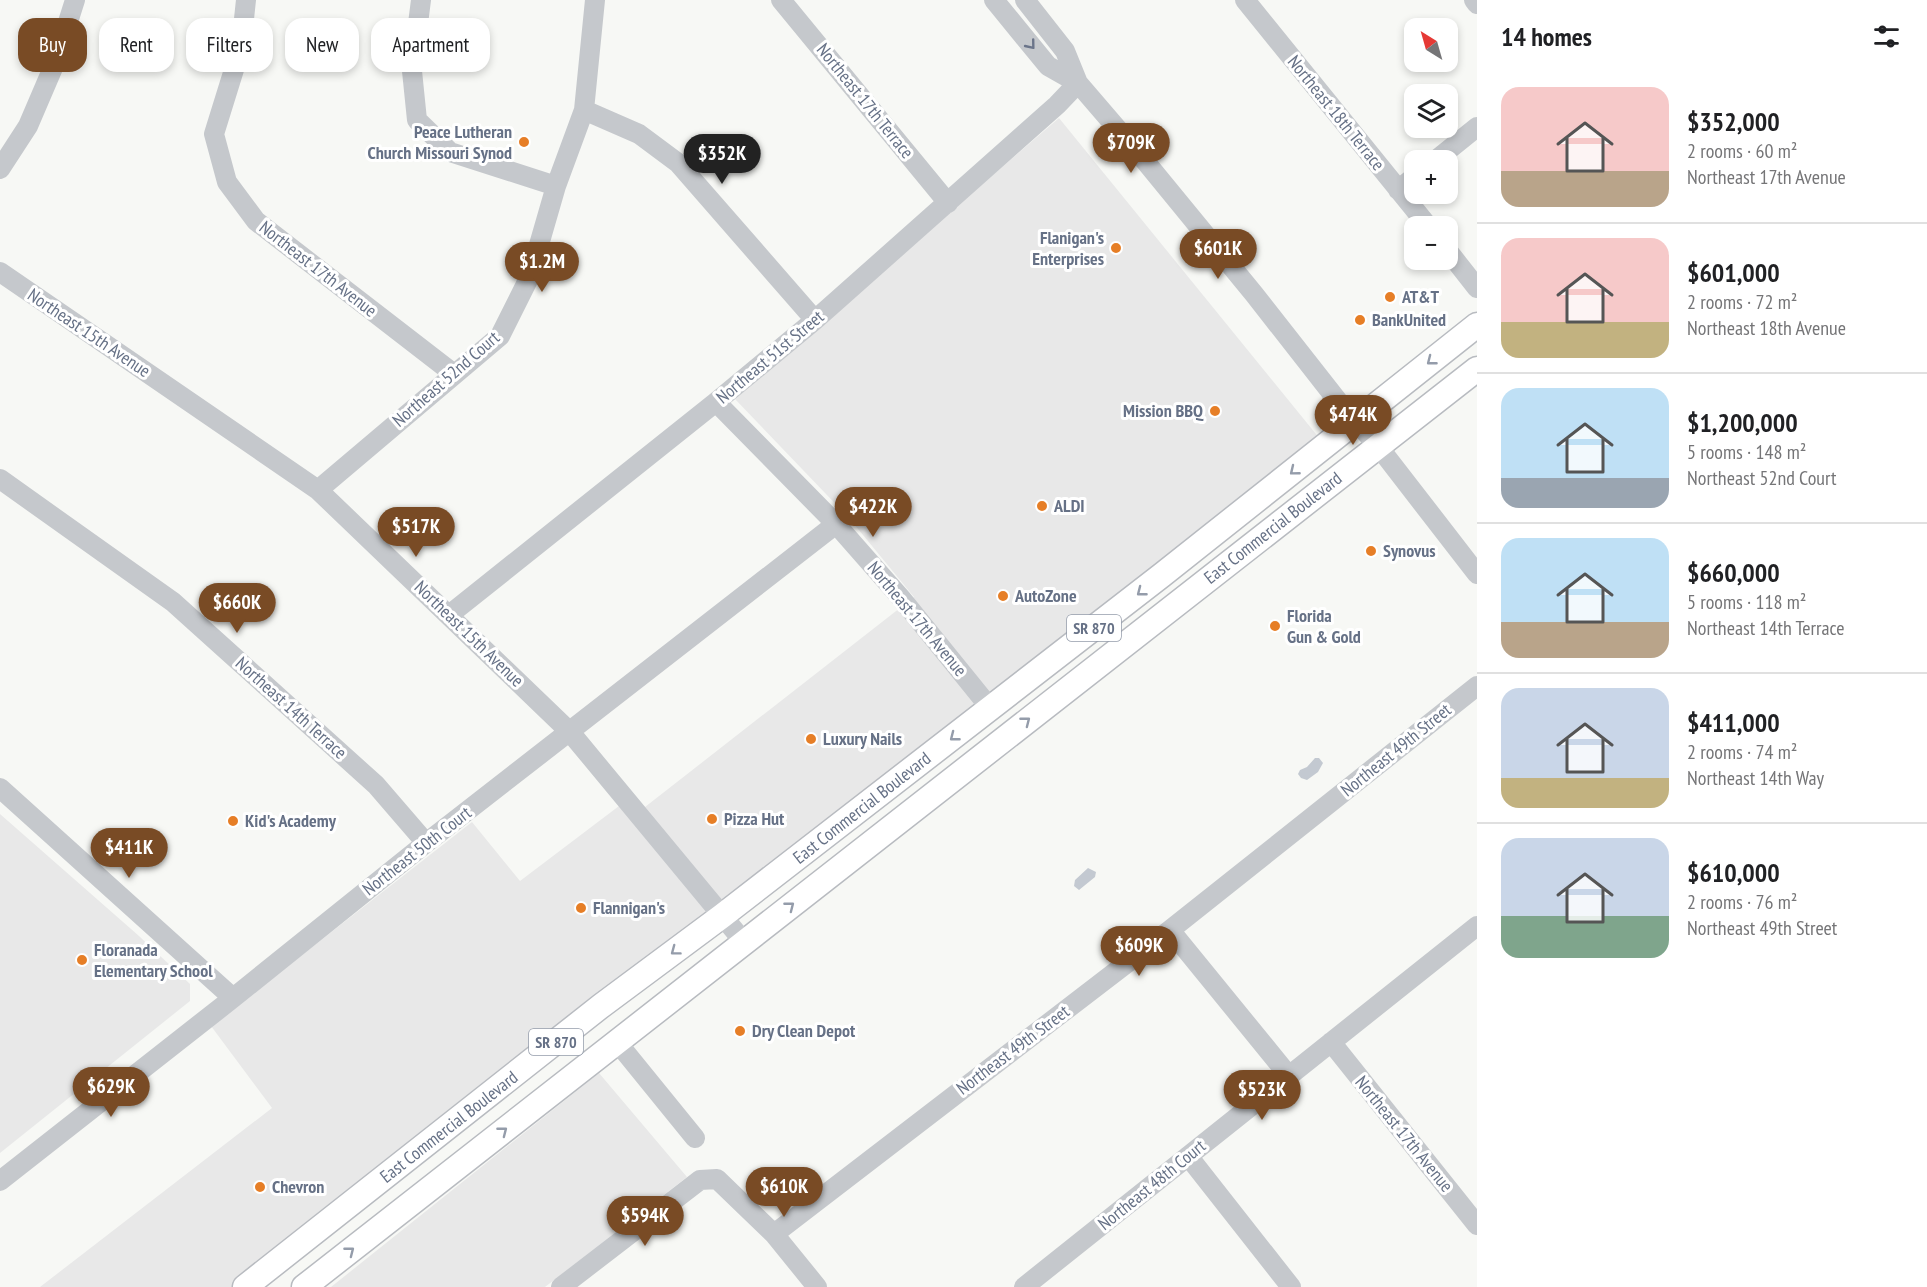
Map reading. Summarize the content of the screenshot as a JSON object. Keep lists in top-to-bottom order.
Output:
{
  "streets": {
    "main road": ["East Commercial Boulevard", "SR 870"],
    "street": [
      "Northeast 17th Terrace",
      "Northeast 18th Terrace",
      "Northeast 17th Avenue",
      "Northeast 15th Avenue",
      "Northeast 51st Street",
      "Northeast 52nd Court",
      "Northeast 14th Terrace",
      "Northeast 49th Street",
      "Northeast 50th Court",
      "Northeast 48th Court"
    ]
  },
  "crossings": [
    ["Northeast 17th Terrace", "Northeast 51st Street"],
    ["Northeast 17th Avenue", "Northeast 51st Street"],
    ["Northeast 17th Avenue", "Northeast 52nd Court"],
    ["Northeast 17th Avenue", "East Commercial Boulevard"],
    ["Northeast 17th Avenue", "Northeast 50th Court"],
    ["Northeast 17th Avenue", "Northeast 48th Court"],
    ["Northeast 15th Avenue", "Northeast 51st Street"],
    ["Northeast 15th Avenue", "Northeast 52nd Court"],
    ["Northeast 15th Avenue", "East Commercial Boulevard"],
    ["Northeast 15th Avenue", "Northeast 50th Court"],
    ["Northeast 14th Terrace", "Northeast 50th Court"]
  ],
  "places": [
    "Peace Lutheran Church Missouri Synod",
    "Flanigan's Enterprises",
    "AT&T",
    "BankUnited",
    "Mission BBQ",
    "ALDI",
    "Synovus",
    "AutoZone",
    "Florida Gun & Gold",
    "Luxury Nails",
    "Pizza Hut",
    "Kid's Academy",
    "Flannigan's",
    "Floranada Elementary School",
    "Dry Clean Depot",
    "Chevron"
  ],
  "north": "top left",
  "page": {
    "heading": "14 homes",
    "map_buttons": ["+", "−"],
    "chip": [
      "Buy",
      "Rent",
      "Filters",
      "New",
      "Apartment"
    ],
    "list": [
      {
        "name": "$352,000",
        "note": "2 rooms · 60 m² · Northeast 17th Avenue"
      },
      {
        "name": "$601,000",
        "note": "2 rooms · 72 m² · Northeast 18th Avenue"
      },
      {
        "name": "$1,200,000",
        "note": "5 rooms · 148 m² · Northeast 52nd Court"
      },
      {
        "name": "$660,000",
        "note": "5 rooms · 118 m² · Northeast 14th Terrace"
      },
      {
        "name": "$411,000",
        "note": "2 rooms · 74 m² · Northeast 14th Way"
      },
      {
        "name": "$610,000",
        "note": "2 rooms · 76 m² · Northeast 49th Street"
      }
    ],
    "price": [
      "$709K",
      "$352K",
      "$601K",
      "$1.2M",
      "$474K",
      "$422K",
      "$517K",
      "$660K",
      "$411K",
      "$609K",
      "$629K",
      "$523K",
      "$610K",
      "$594K"
    ]
  }
}
